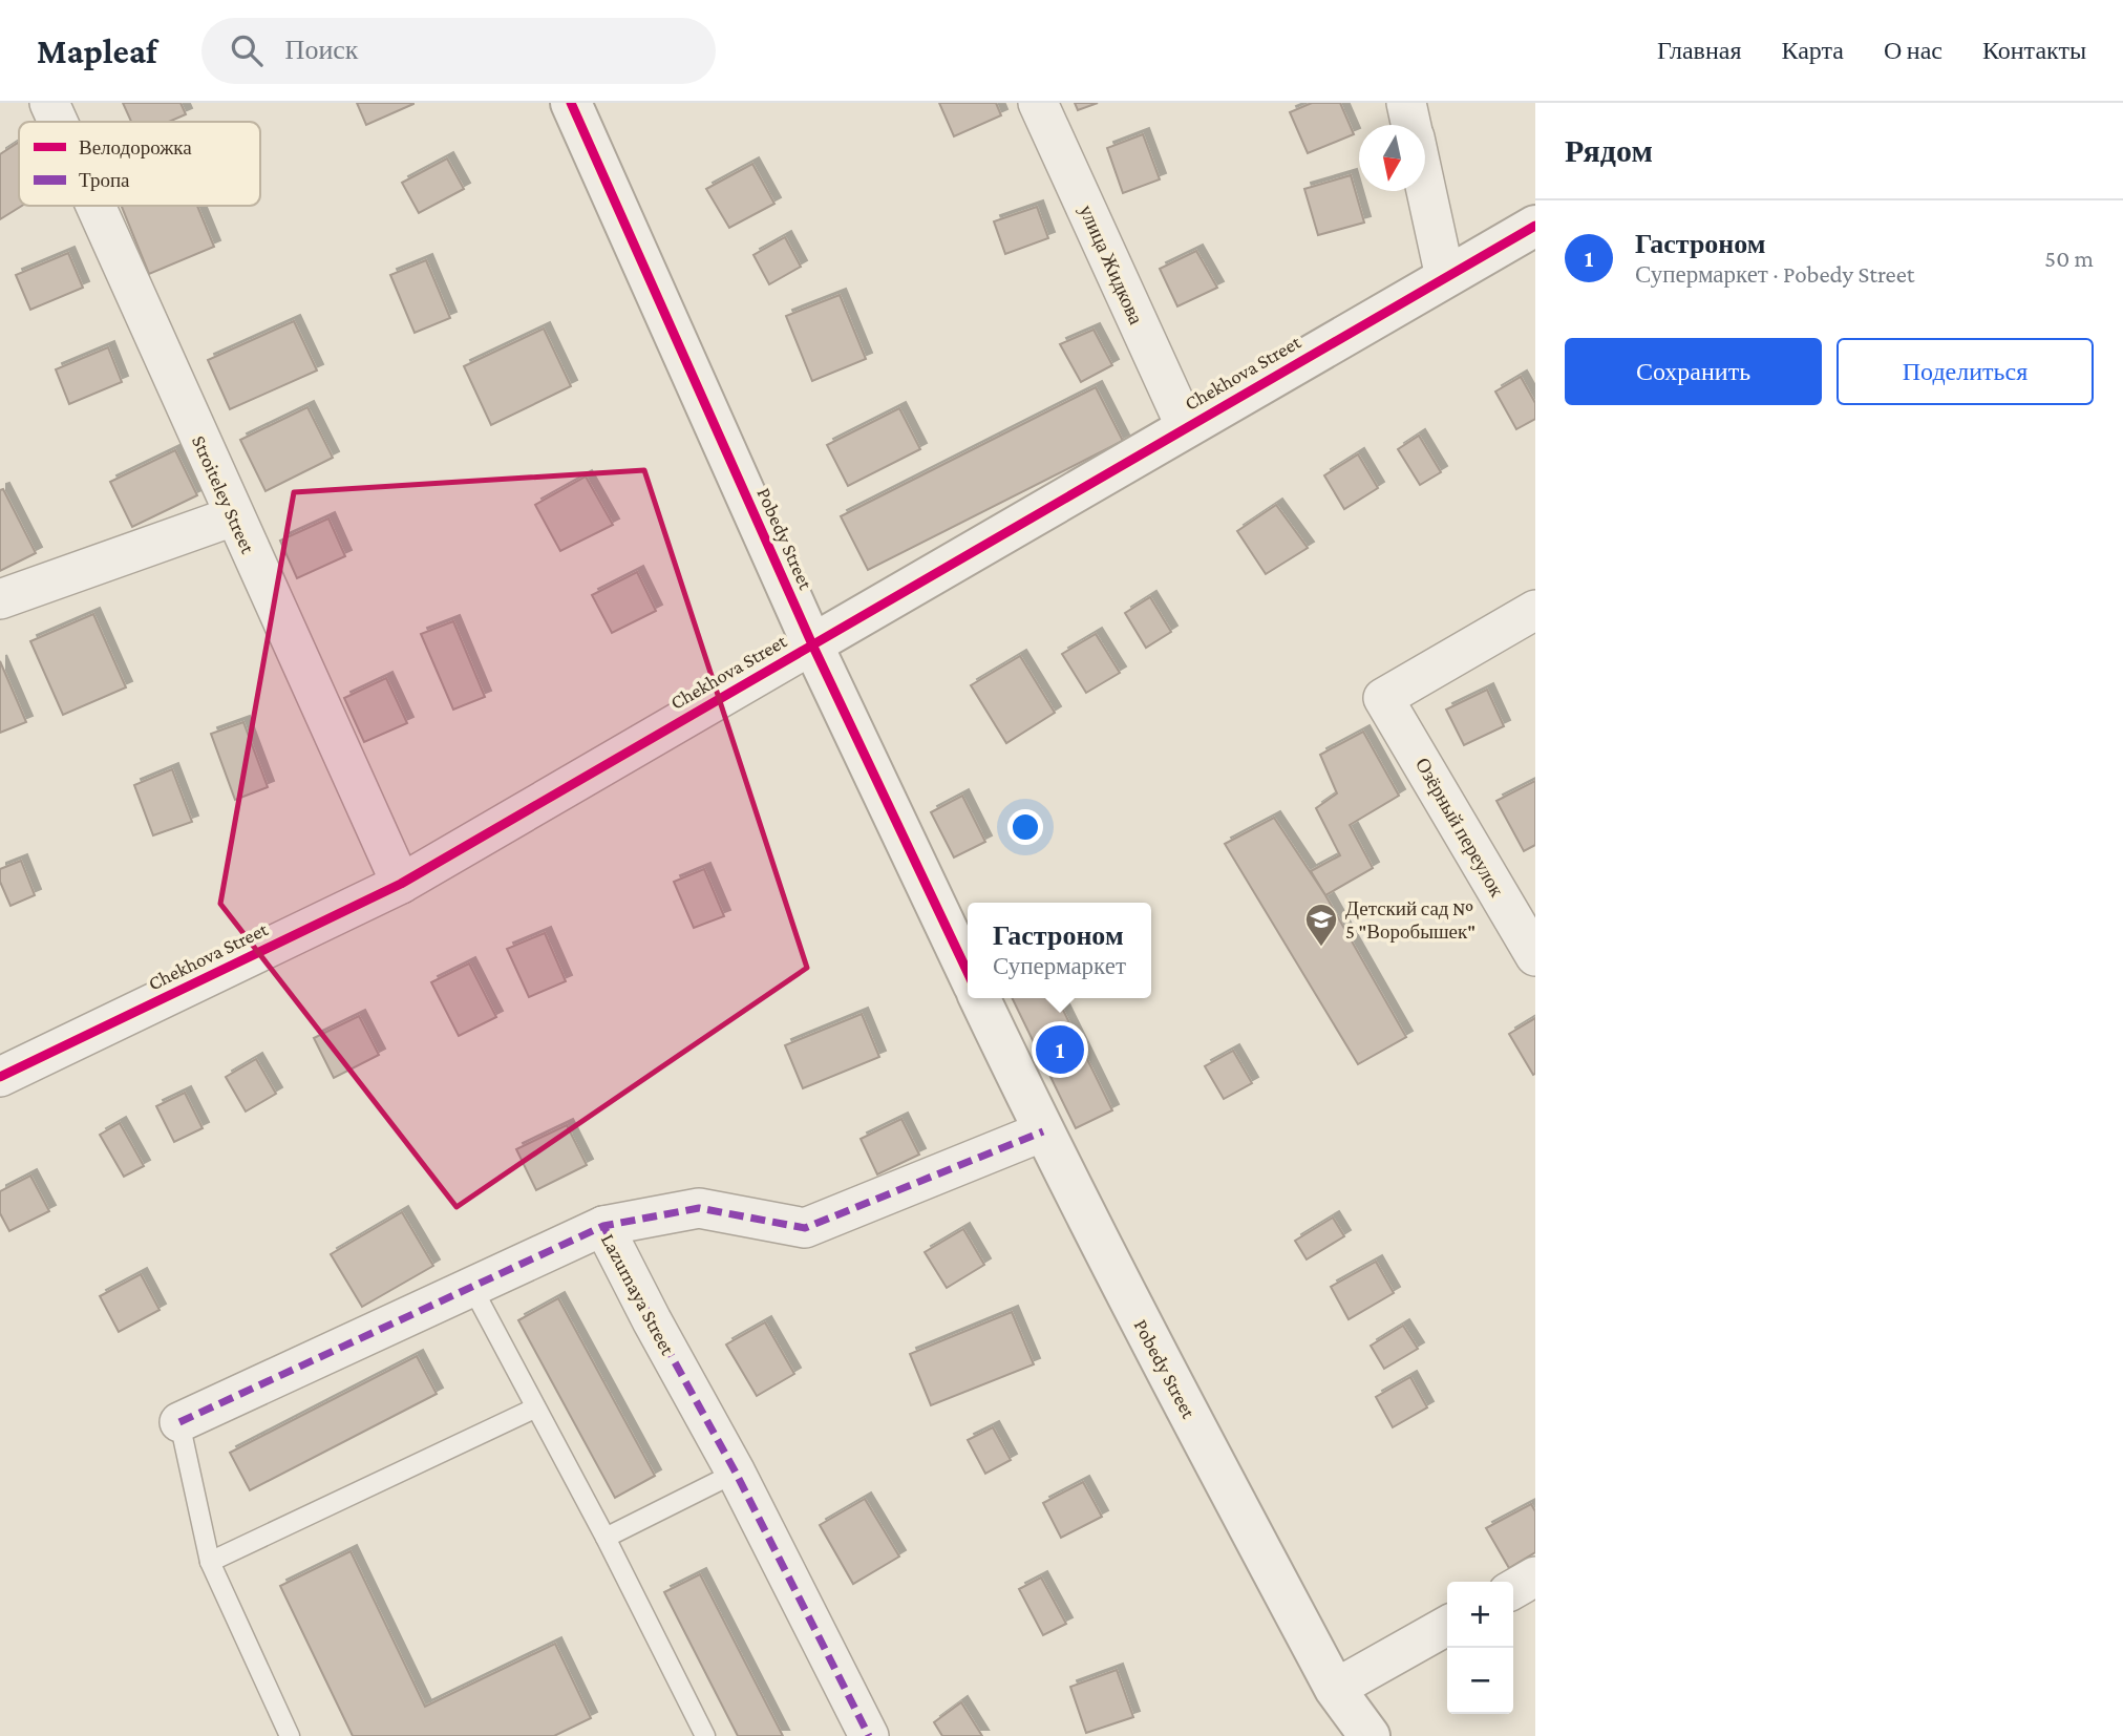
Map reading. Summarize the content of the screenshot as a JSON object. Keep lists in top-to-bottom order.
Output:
{
  "streets": {
    "street": [
      "улица Жидкова",
      "Chekhova Street",
      "Stroiteley Street",
      "Pobedy Street",
      "Озёрный переулок",
      "Lazurnaya Street"
    ]
  },
  "crossings": [
    ["улица Жидкова", "Chekhova Street"],
    ["Chekhova Street", "Stroiteley Street"],
    ["Chekhova Street", "Pobedy Street"]
  ],
  "places": {
    "school or university": ["Детский сад № 5 \"Воробышек\""]
  },
  "legend": ["Велодорожка", "Тропа"],
  "north": "bottom",
  "page": {
    "header": "Mapleaf",
    "search": "Поиск",
    "nav": [
      "Главная",
      "Карта",
      "О нас",
      "Контакты"
    ],
    "heading": "Рядом",
    "list": [
      {
        "mark": "1",
        "name": "Гастроном",
        "note": "Супермаркет · Pobedy Street",
        "value": "50 m"
      }
    ],
    "buttons": ["Сохранить", "Поделиться"],
    "popup": ["Гастроном", "Супермаркет"],
    "pins": "1",
    "map_buttons": ["+", "−"]
  }
}
